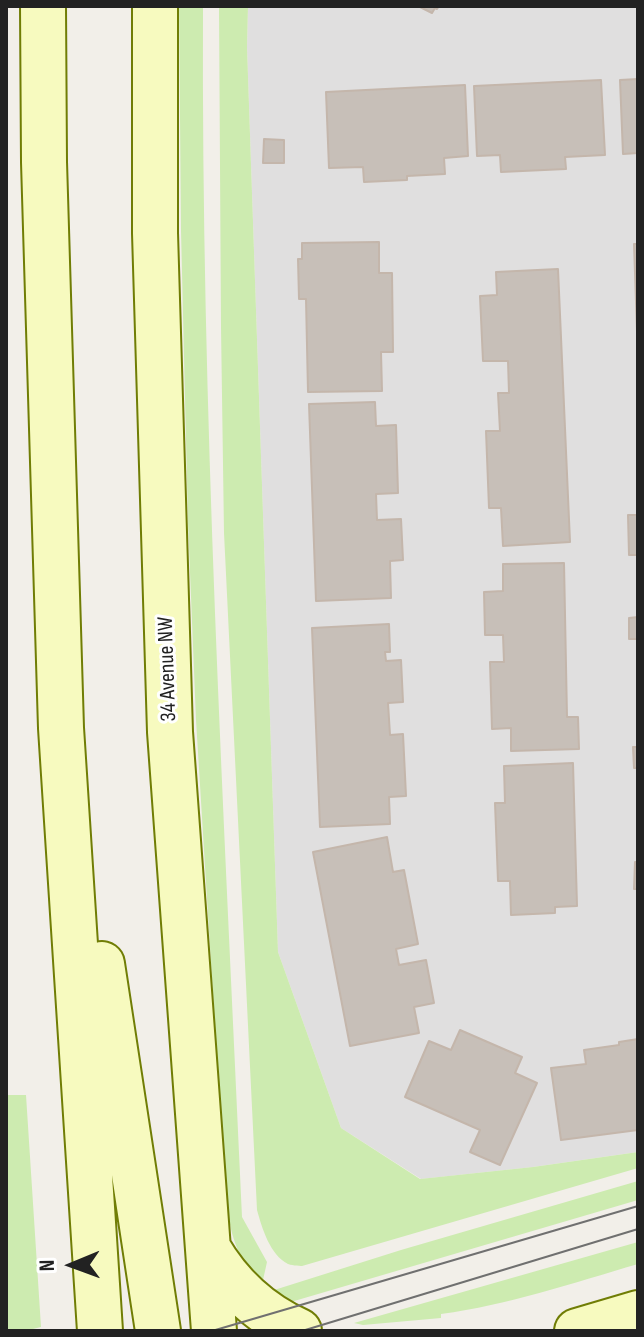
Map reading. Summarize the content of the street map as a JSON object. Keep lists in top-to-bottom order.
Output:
{
  "streets": {
    "main road": ["34 Avenue NW"]
  },
  "north": "left"
}
